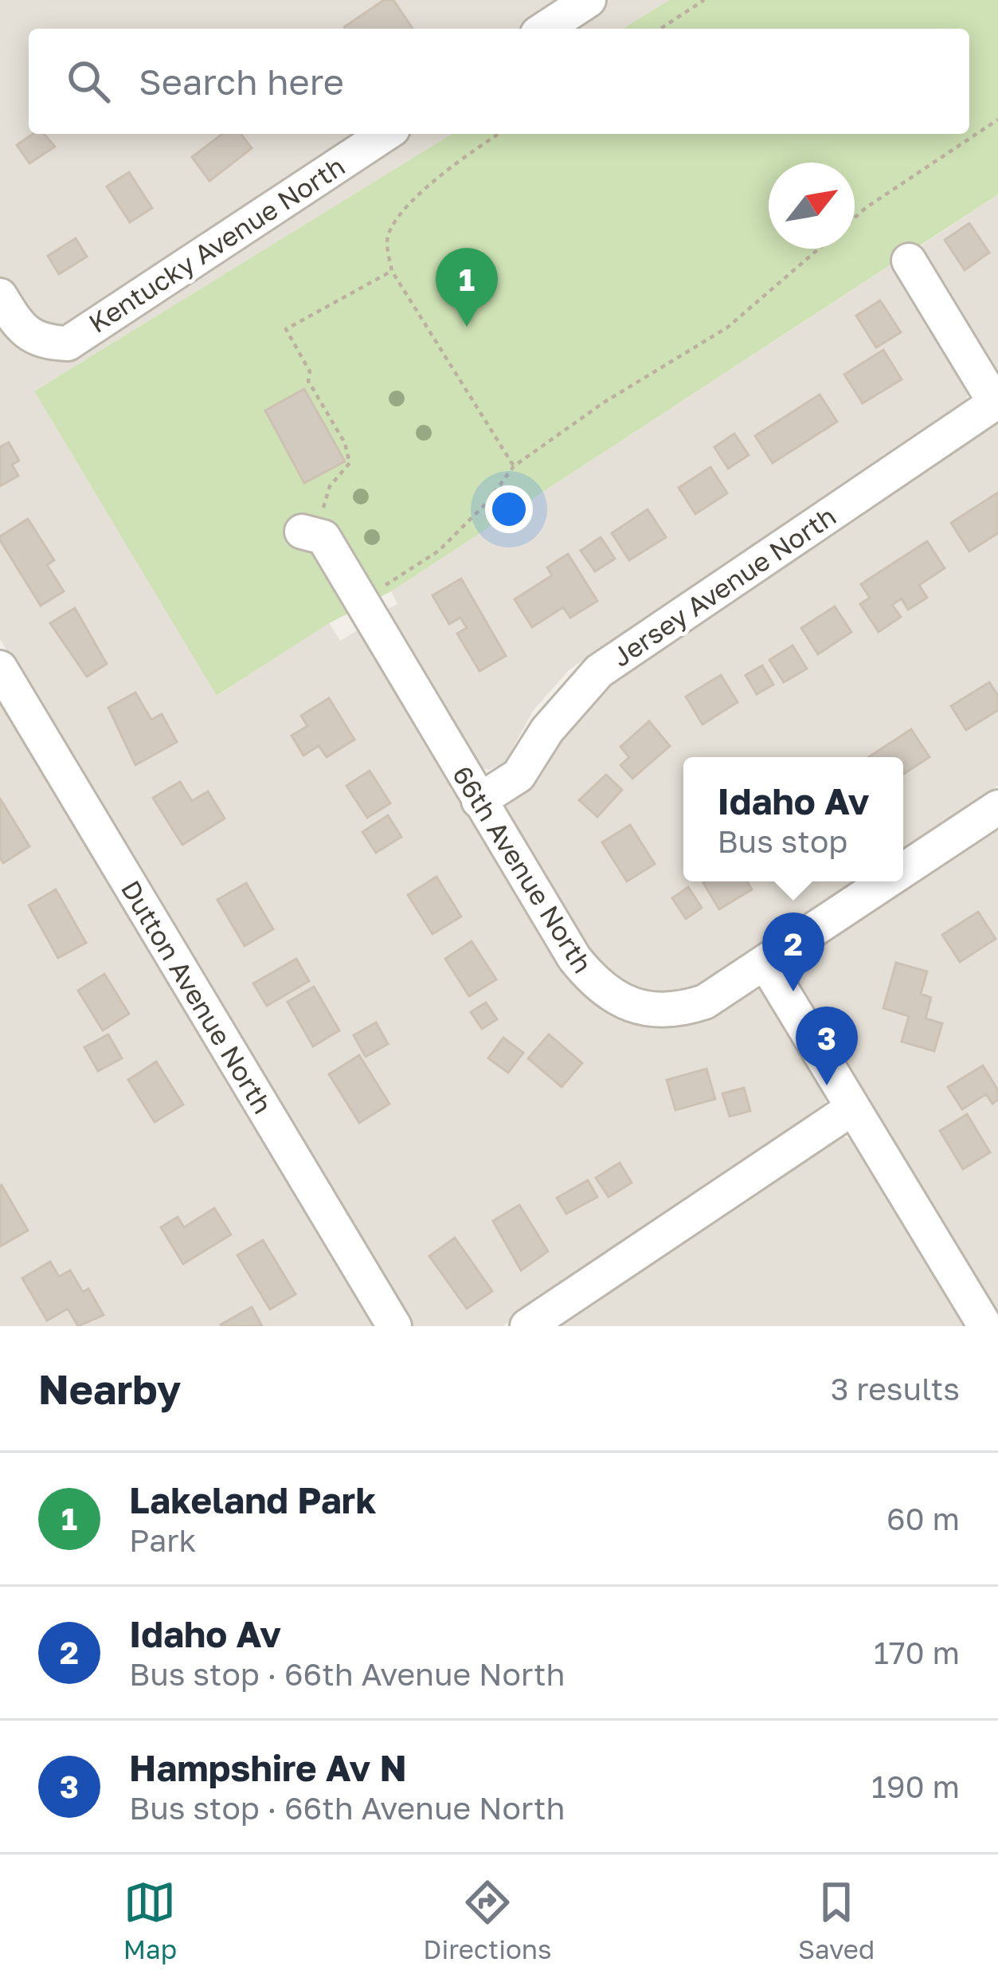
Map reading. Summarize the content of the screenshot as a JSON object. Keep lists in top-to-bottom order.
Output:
{
  "streets": {
    "street": [
      "Kentucky Avenue North",
      "Jersey Avenue North",
      "66th Avenue North",
      "Dutton Avenue North"
    ]
  },
  "crossings": [
    ["Jersey Avenue North", "66th Avenue North"]
  ],
  "north": "top right",
  "page": {
    "search": "Search here",
    "pins": ["1", "2", "3"],
    "popup": ["Idaho Av", "Bus stop"],
    "heading": ["Nearby", "3 results"],
    "list": [
      {
        "mark": "1",
        "name": "Lakeland Park",
        "note": "Park",
        "value": "60 m"
      },
      {
        "mark": "2",
        "name": "Idaho Av",
        "note": "Bus stop · 66th Avenue North",
        "value": "170 m"
      },
      {
        "mark": "3",
        "name": "Hampshire Av N",
        "note": "Bus stop · 66th Avenue North",
        "value": "190 m"
      }
    ],
    "nav": ["Map", "Directions", "Saved"]
  }
}
